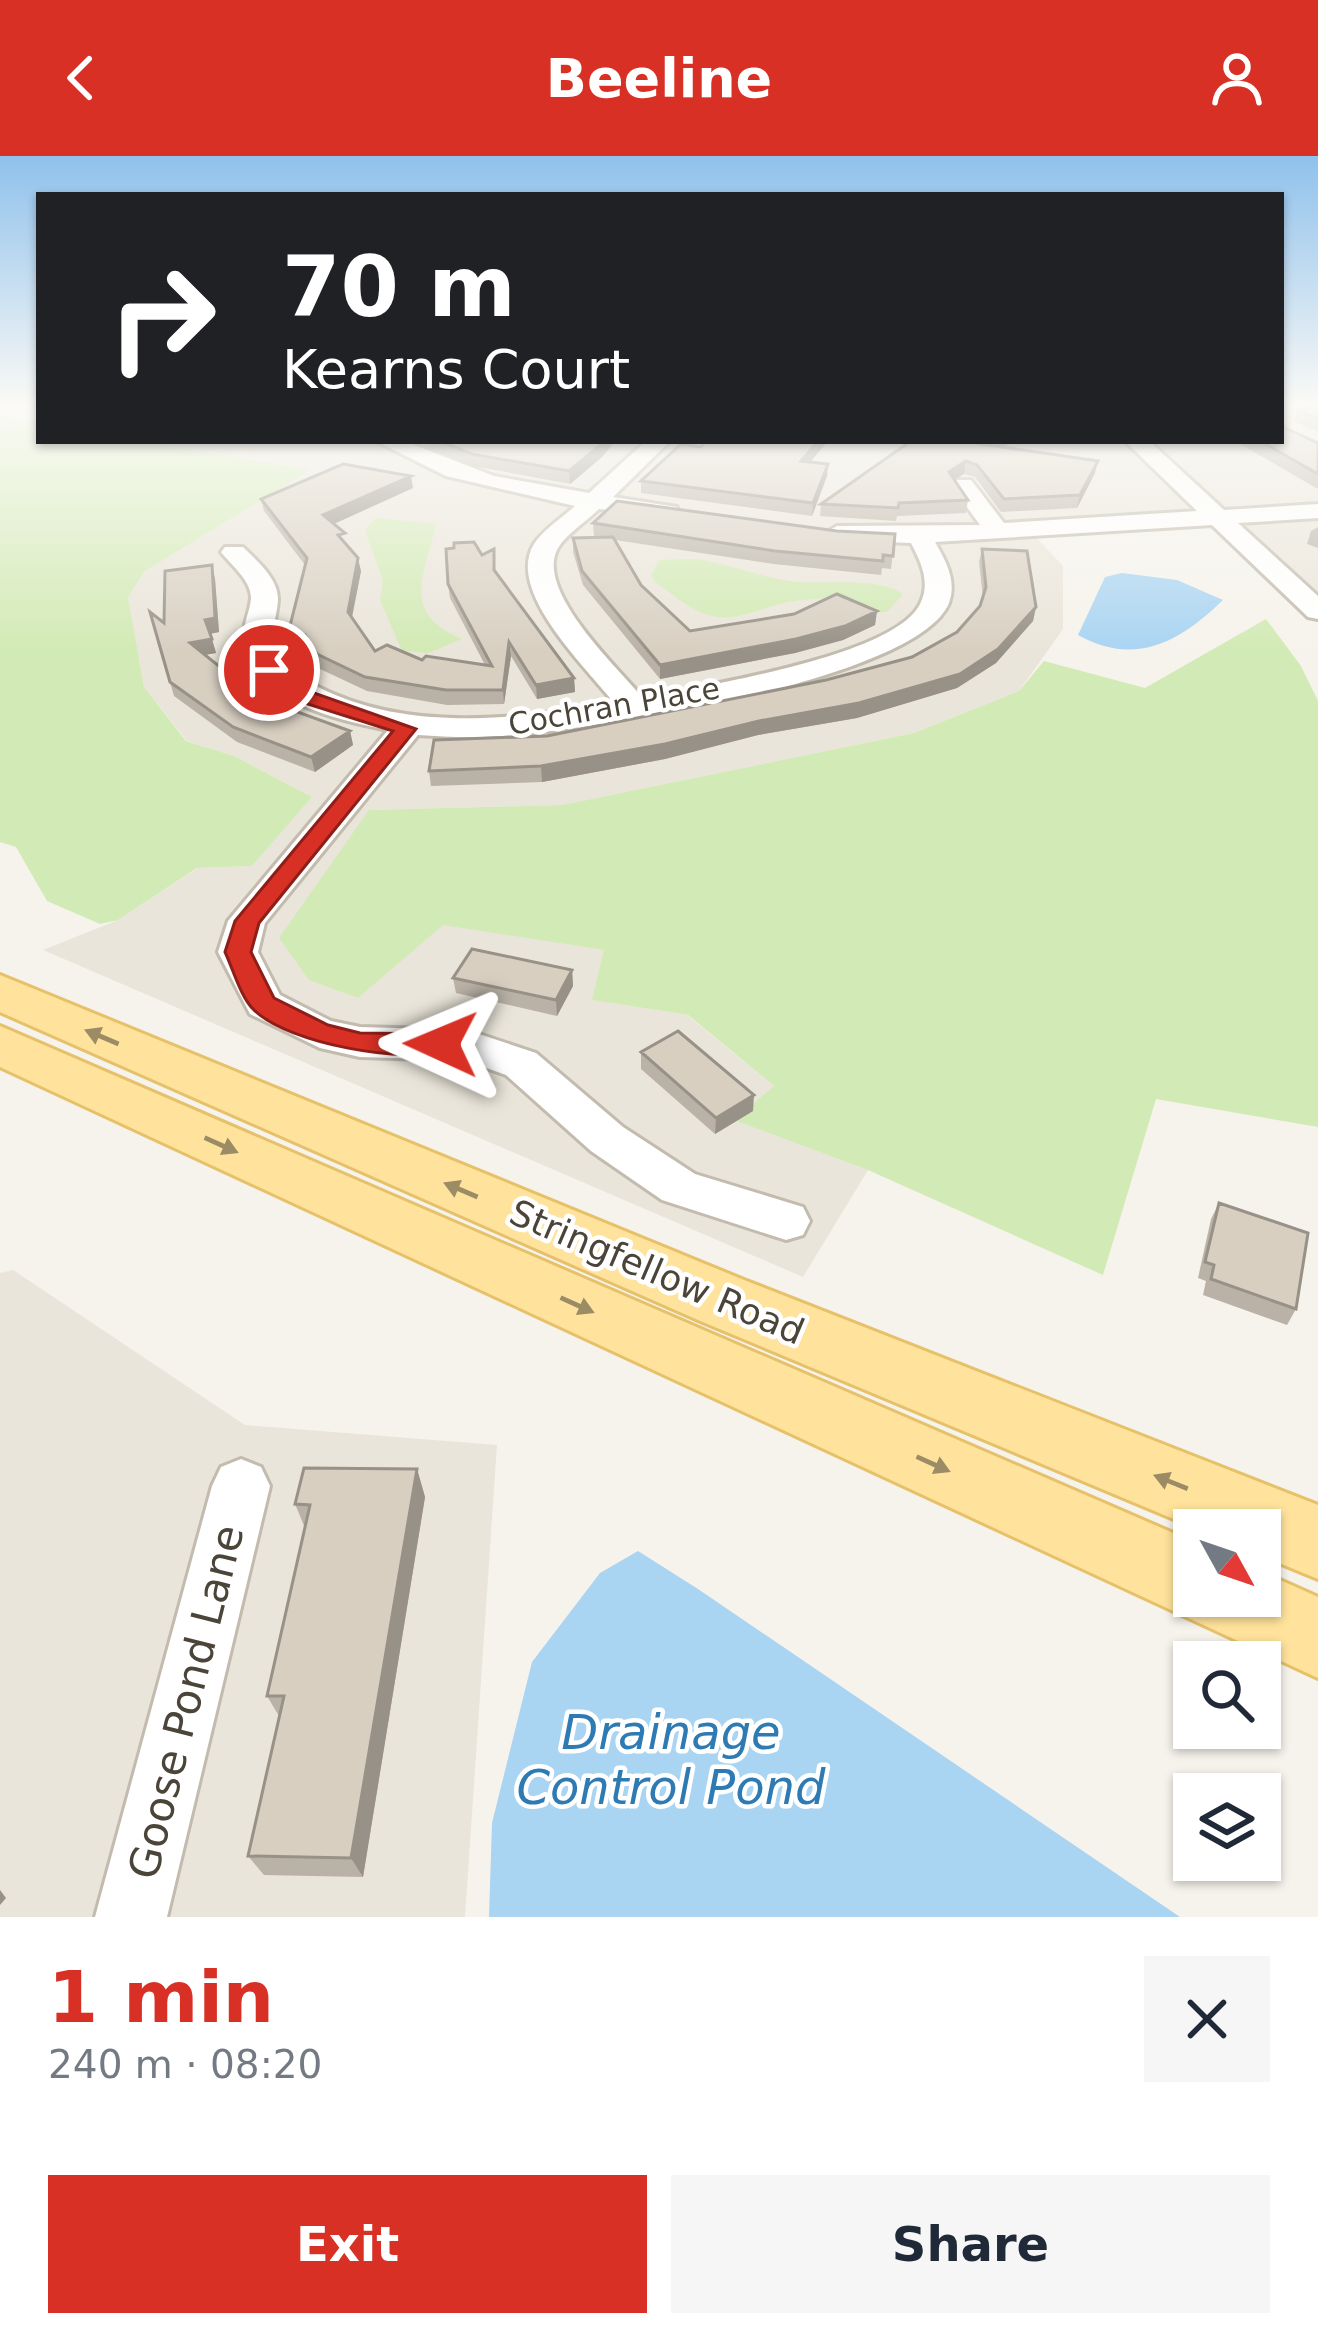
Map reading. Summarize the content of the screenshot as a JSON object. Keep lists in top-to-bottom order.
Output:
{
  "streets": {
    "main road": ["Stringfellow Road"],
    "street": ["Cochran Place", "Goose Pond Lane"]
  },
  "water": ["Drainage Control Pond"],
  "north": "bottom right",
  "page": {
    "header": "Beeline",
    "turn": ["70 m", "Kearns Court"],
    "heading": ["1 min", "240 m · 08:20"],
    "buttons": ["Exit", "Share"]
  }
}
